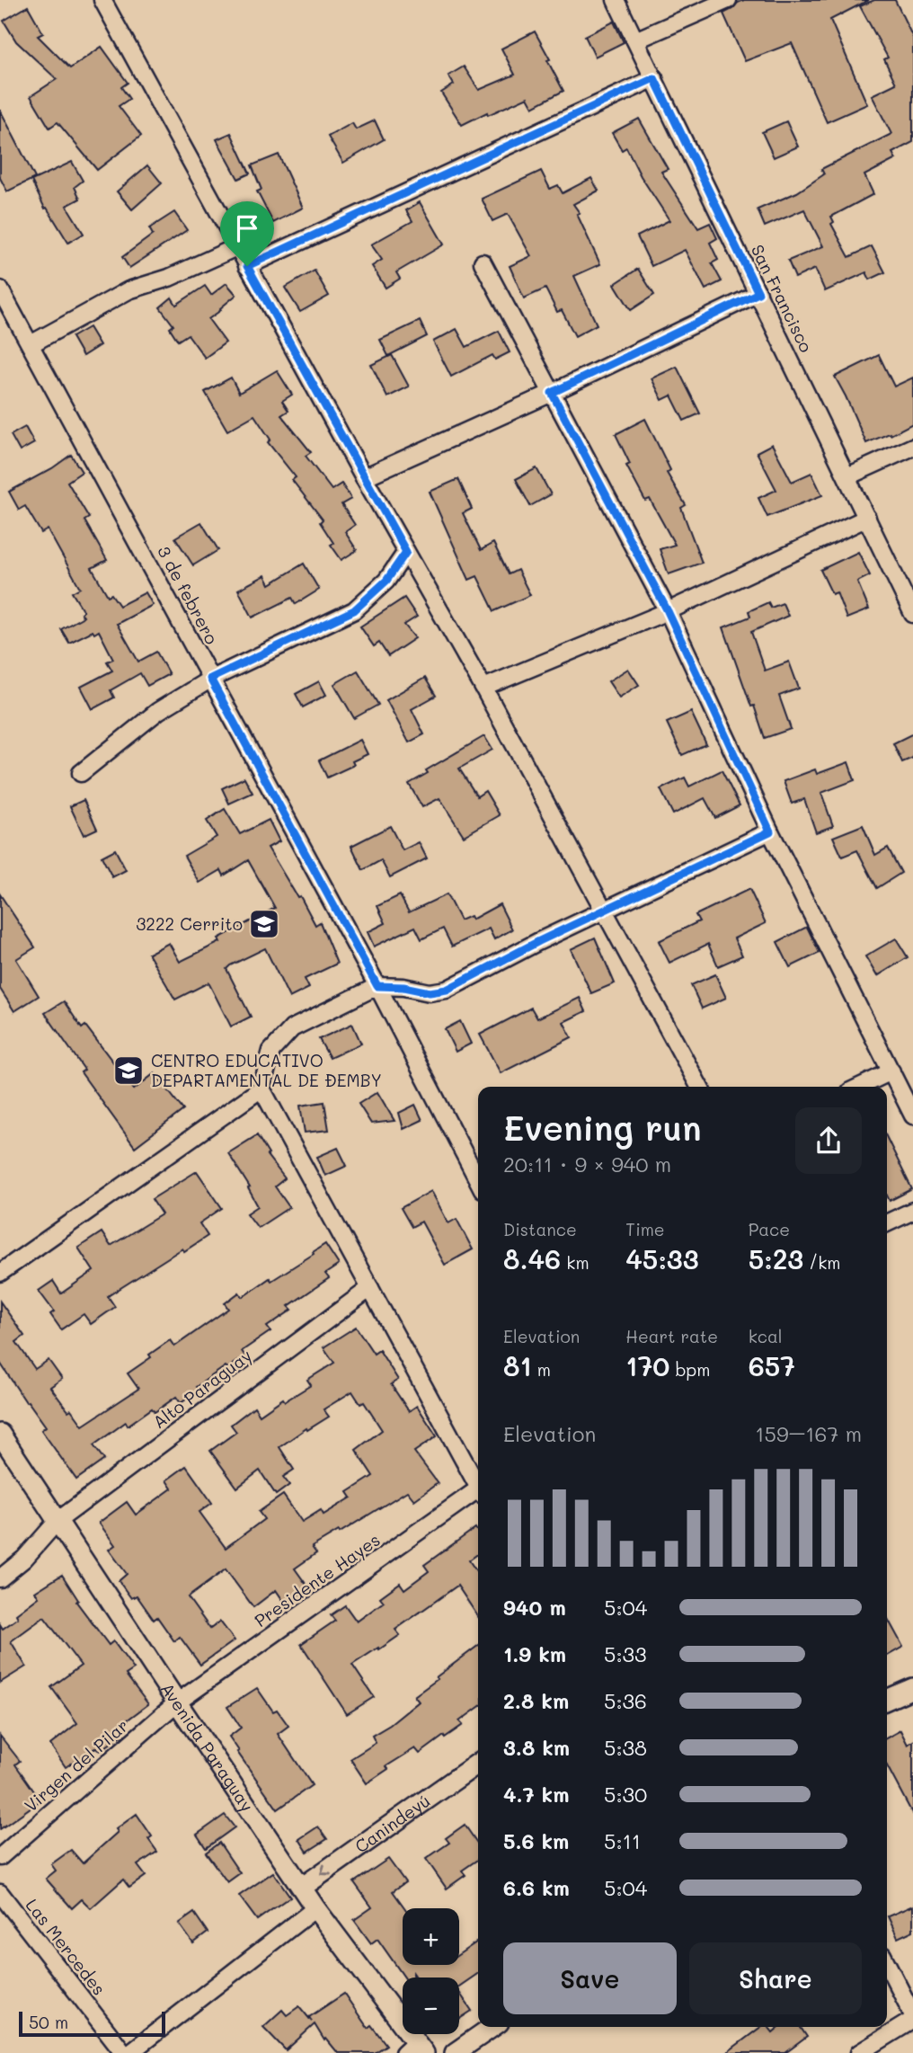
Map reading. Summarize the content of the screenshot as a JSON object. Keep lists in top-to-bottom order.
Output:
{
  "streets": {
    "street": [
      "San Francisco",
      "3 de febrero",
      "Alto Paraguay",
      "Presidente Hayes",
      "Avenida Paraguay",
      "Virgen del Pilar",
      "Canindeyú",
      "Las Mercedes"
    ]
  },
  "crossings": [
    ["Alto Paraguay", "Avenida Paraguay"],
    ["Presidente Hayes", "Avenida Paraguay"],
    ["Presidente Hayes", "Virgen del Pilar"],
    ["Avenida Paraguay", "Virgen del Pilar"],
    ["Avenida Paraguay", "Canindeyú"]
  ],
  "one_way": ["Canindeyú"],
  "places": {
    "school or university": ["3222 Cerrito", "CENTRO EDUCATIVO DEPARTAMENTAL DE ÐEMBY"]
  },
  "scale_bar": "50 m",
  "page": {
    "heading": ["Evening run", "20:11 · 9 × 940 m"],
    "stats": [
      ["Distance", "8.46 km"],
      ["Time", "45:33"],
      ["Pace", "5:23 /km"],
      ["Elevation", "81 m"],
      ["Heart rate", "170 bpm"],
      ["kcal", "657"]
    ],
    "chart": ["Elevation", "159–167 m"],
    "list": [
      {
        "name": "940 m",
        "note": "5:04"
      },
      {
        "name": "1.9 km",
        "note": "5:33"
      },
      {
        "name": "2.8 km",
        "note": "5:36"
      },
      {
        "name": "3.8 km",
        "note": "5:38"
      },
      {
        "name": "4.7 km",
        "note": "5:30"
      },
      {
        "name": "5.6 km",
        "note": "5:11"
      },
      {
        "name": "6.6 km",
        "note": "5:04"
      }
    ],
    "map_buttons": ["+", "−"],
    "buttons": ["Save", "Share"],
    "scale": "50 m"
  }
}
